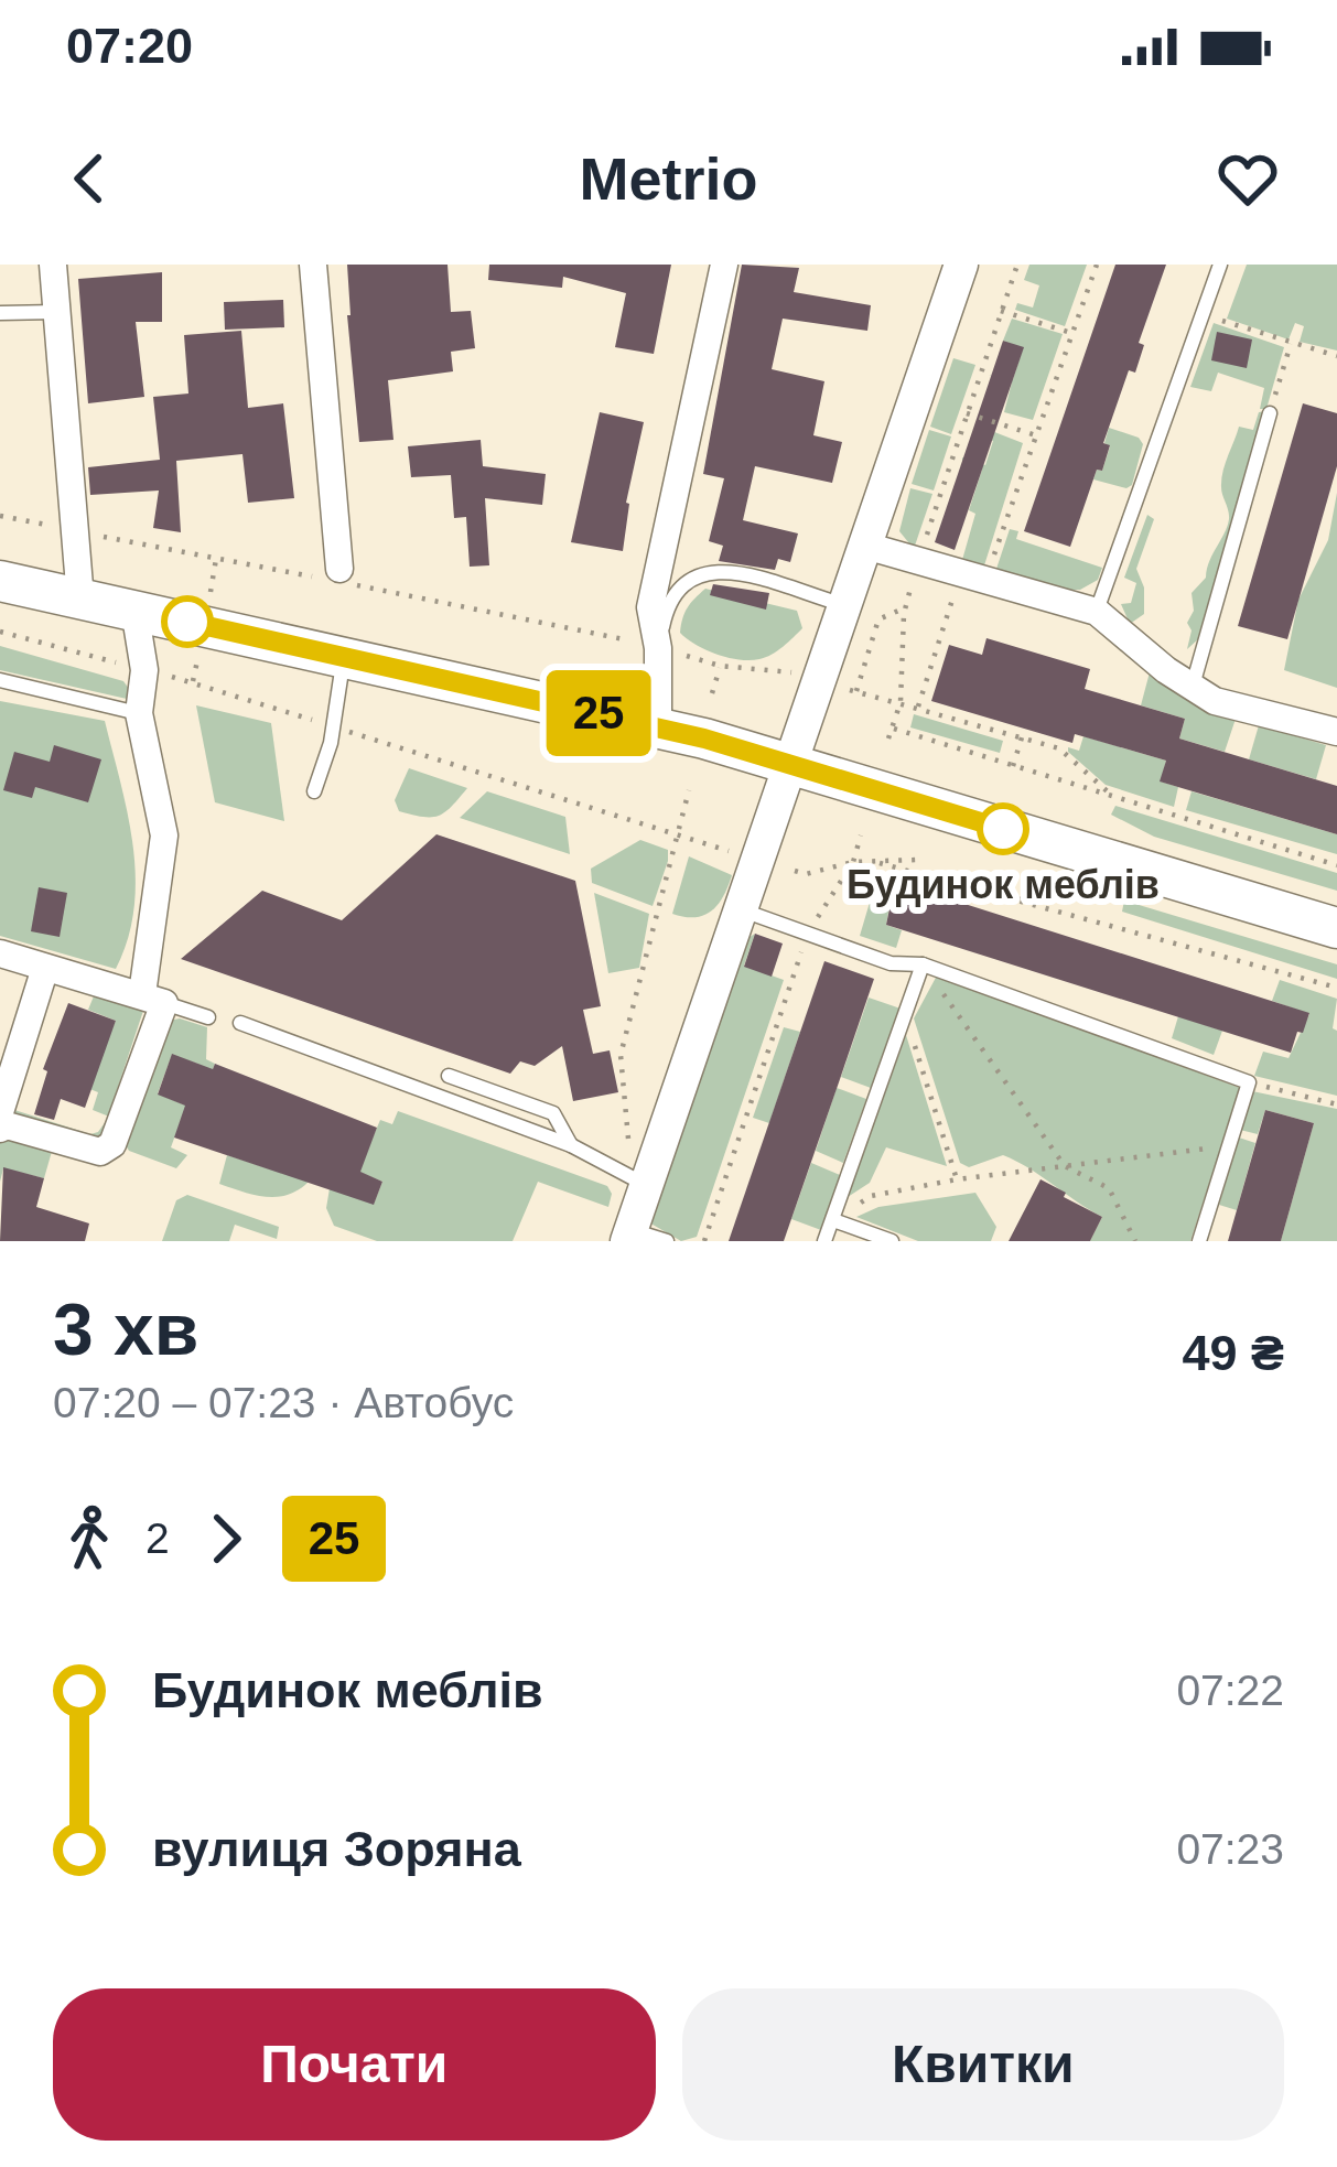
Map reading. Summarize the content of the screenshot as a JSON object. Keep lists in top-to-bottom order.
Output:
{
  "places": ["Будинок меблів"],
  "lines": ["bus line 25"],
  "page": {
    "status": "07:20",
    "header": "Metrio",
    "on_map": "25",
    "heading": ["3 хв", "07:20 – 07:23 · Автобус", "49 ₴"],
    "legs": ["2", "25"],
    "list": [
      {
        "name": "Будинок меблів",
        "value": "07:22"
      },
      {
        "name": "вулиця Зоряна",
        "value": "07:23"
      }
    ],
    "buttons": ["Почати", "Квитки"]
  }
}
